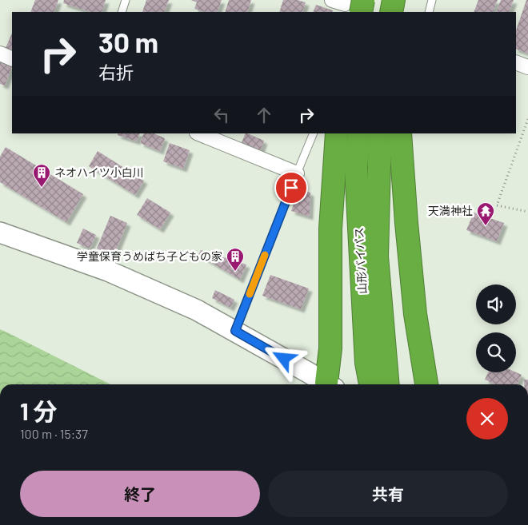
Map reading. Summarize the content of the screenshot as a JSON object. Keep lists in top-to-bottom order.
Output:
{
  "streets": {
    "highway": ["山形バイパス"]
  },
  "places": {
    "building": ["ネオハイツ小白川", "学童保育うめばち子どもの家"],
    "temple": ["天満神社"]
  },
  "page": {
    "turn": ["30 m", "右折"],
    "heading": ["1 分", "100 m · 15:37"],
    "buttons": ["終了", "共有"]
  }
}
